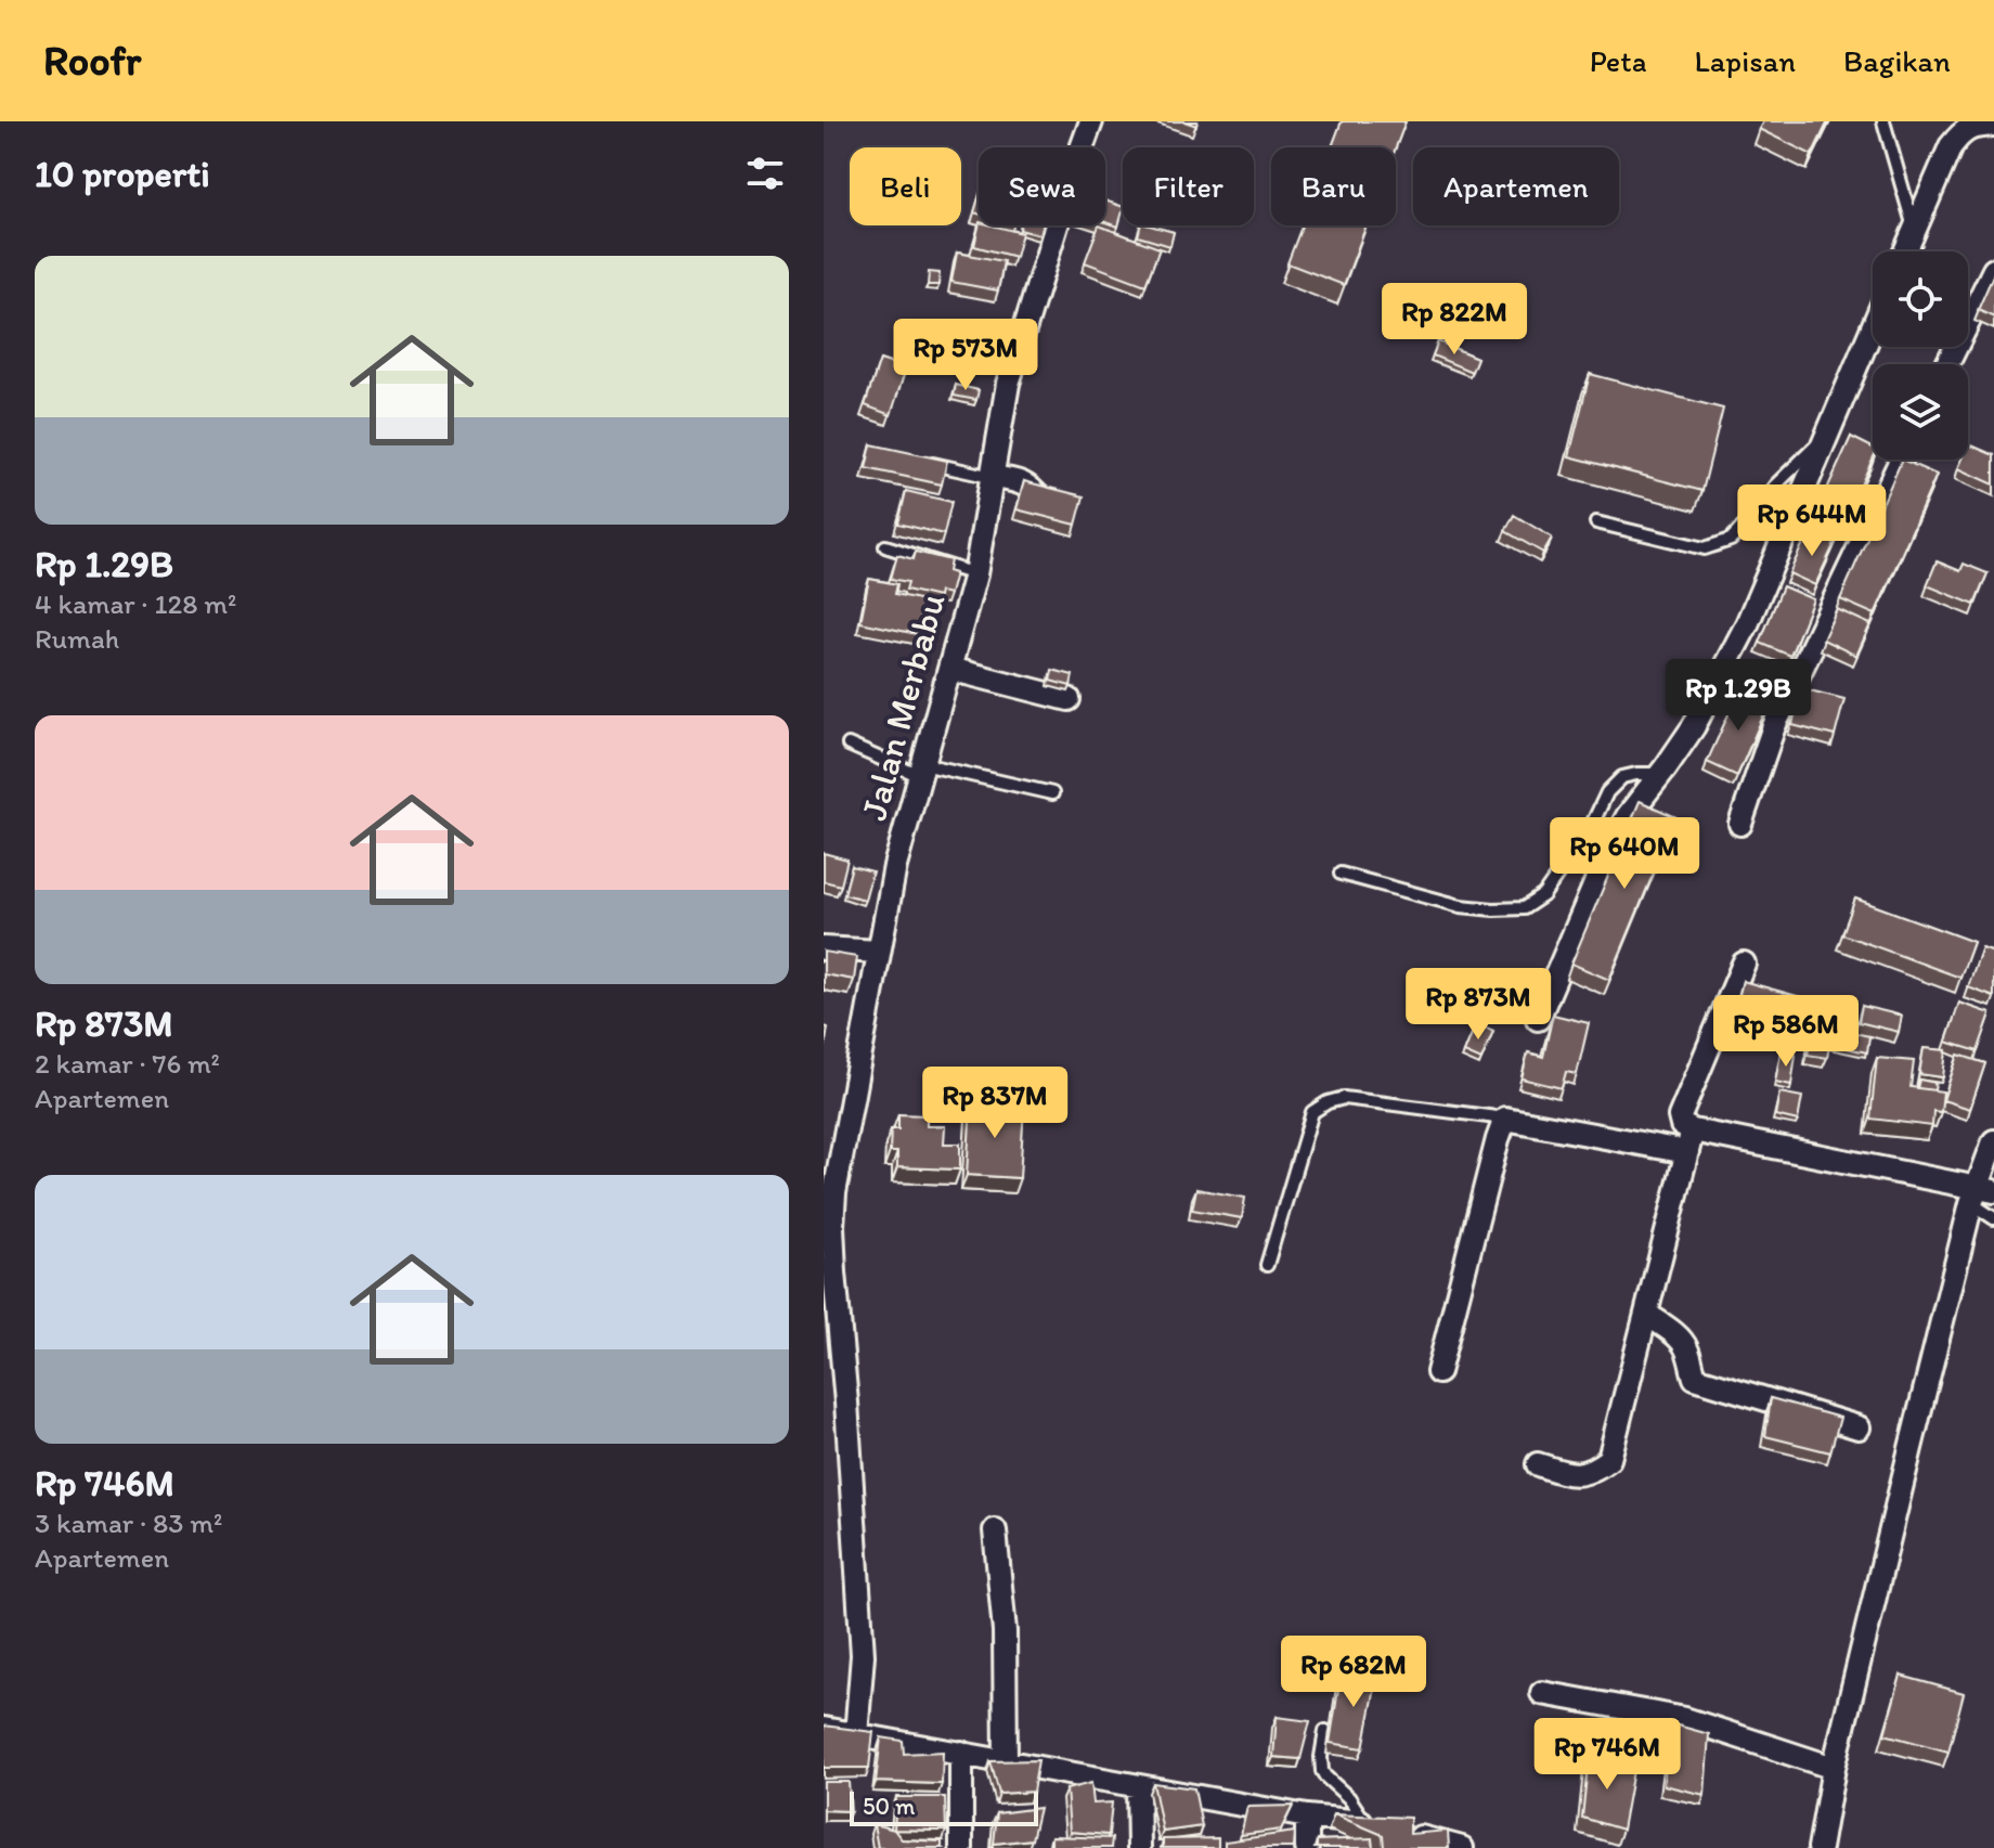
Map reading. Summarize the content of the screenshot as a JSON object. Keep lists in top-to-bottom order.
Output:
{
  "streets": {
    "street": ["Jalan Merbabu"]
  },
  "scale_bar": "50 m",
  "page": {
    "header": "Roofr",
    "nav": ["Peta", "Lapisan", "Bagikan"],
    "heading": "10 properti",
    "chip": [
      "Beli",
      "Sewa",
      "Filter",
      "Baru",
      "Apartemen"
    ],
    "list": [
      {
        "name": "Rp 1.29B",
        "note": "4 kamar · 128 m² · Rumah"
      },
      {
        "name": "Rp 873M",
        "note": "2 kamar · 76 m² · Apartemen"
      },
      {
        "name": "Rp 746M",
        "note": "3 kamar · 83 m² · Apartemen"
      }
    ],
    "price": [
      "Rp 822M",
      "Rp 573M",
      "Rp 644M",
      "Rp 1.29B",
      "Rp 640M",
      "Rp 873M",
      "Rp 586M",
      "Rp 837M",
      "Rp 682M",
      "Rp 746M"
    ],
    "scale": "50 m"
  }
}
